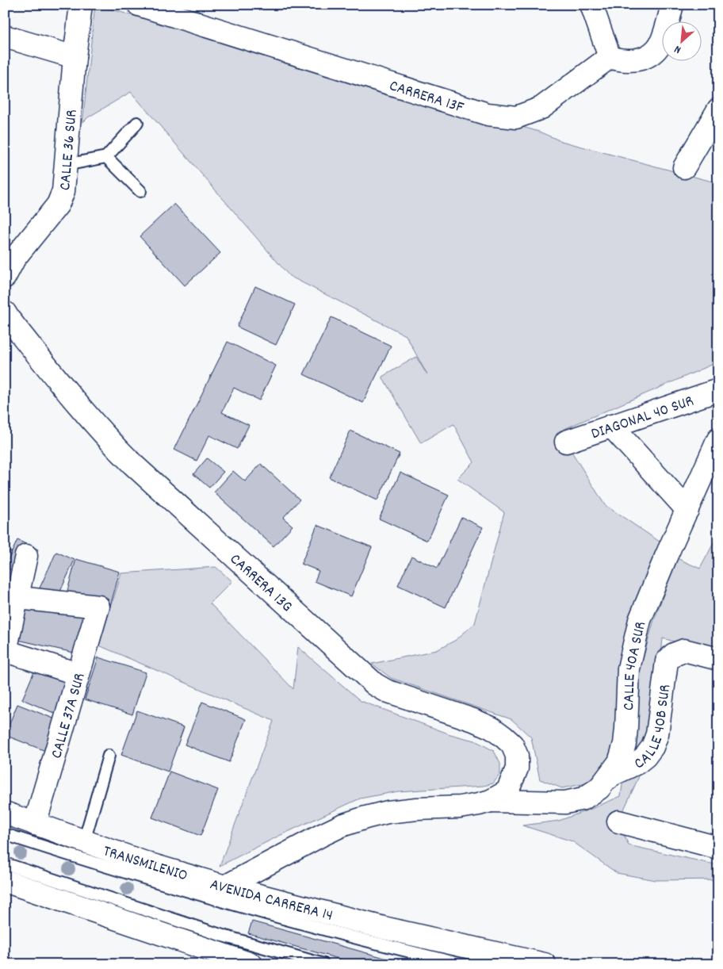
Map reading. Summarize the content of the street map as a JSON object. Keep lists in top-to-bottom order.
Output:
{
  "streets": {
    "street": [
      "CARRERA 13F",
      "CALLE 36 SUR",
      "DIAGONAL 40 SUR",
      "CARRERA 13G",
      "CALLE 40A SUR",
      "CALLE 37A SUR",
      "CALLE 40B SUR",
      "AVENIDA CARRERA 14"
    ],
    "lane": ["TRANSMILENIO"]
  },
  "crossings": [
    ["CARRERA 13G", "CALLE 40A SUR"],
    ["CALLE 40A SUR", "CALLE 40B SUR"],
    ["CALLE 37A SUR", "AVENIDA CARRERA 14"]
  ],
  "north": "bottom left"
}
